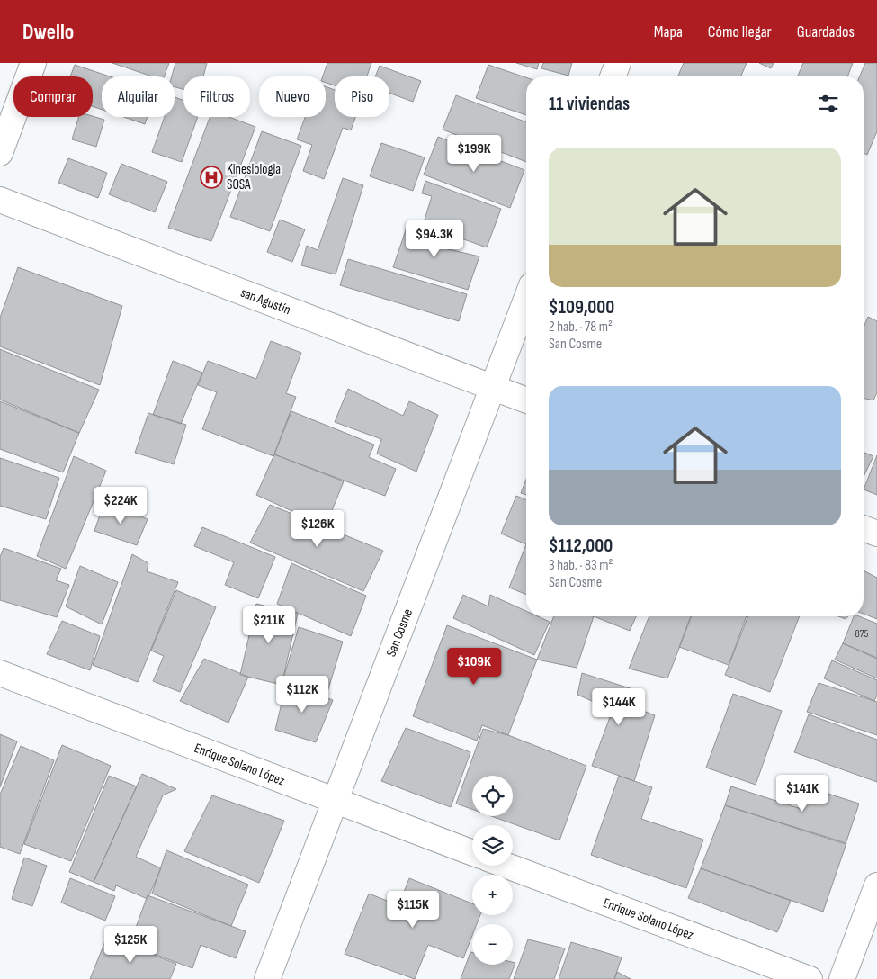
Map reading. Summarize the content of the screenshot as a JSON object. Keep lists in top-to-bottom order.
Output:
{
  "streets": {
    "street": ["san Agustín", "San Cosme", "Enrique Solano López"]
  },
  "crossings": [
    ["san Agustín", "San Cosme"],
    ["San Cosme", "Enrique Solano López"]
  ],
  "places": {
    "hospital": ["Kinesiologia SOSA"]
  },
  "house_numbers": ["875"],
  "page": {
    "header": "Dwello",
    "nav": ["Mapa", "Cómo llegar", "Guardados"],
    "chip": [
      "Comprar",
      "Alquilar",
      "Filtros",
      "Nuevo",
      "Piso"
    ],
    "heading": "11 viviendas",
    "list": [
      {
        "name": "$109,000",
        "note": "2 hab. · 78 m² · San Cosme"
      },
      {
        "name": "$112,000",
        "note": "3 hab. · 83 m² · San Cosme"
      }
    ],
    "price": [
      "$199K",
      "$94.3K",
      "$224K",
      "$126K",
      "$211K",
      "$109K",
      "$112K",
      "$144K",
      "$141K",
      "$115K",
      "$125K"
    ],
    "map_buttons": ["+", "−"]
  }
}
